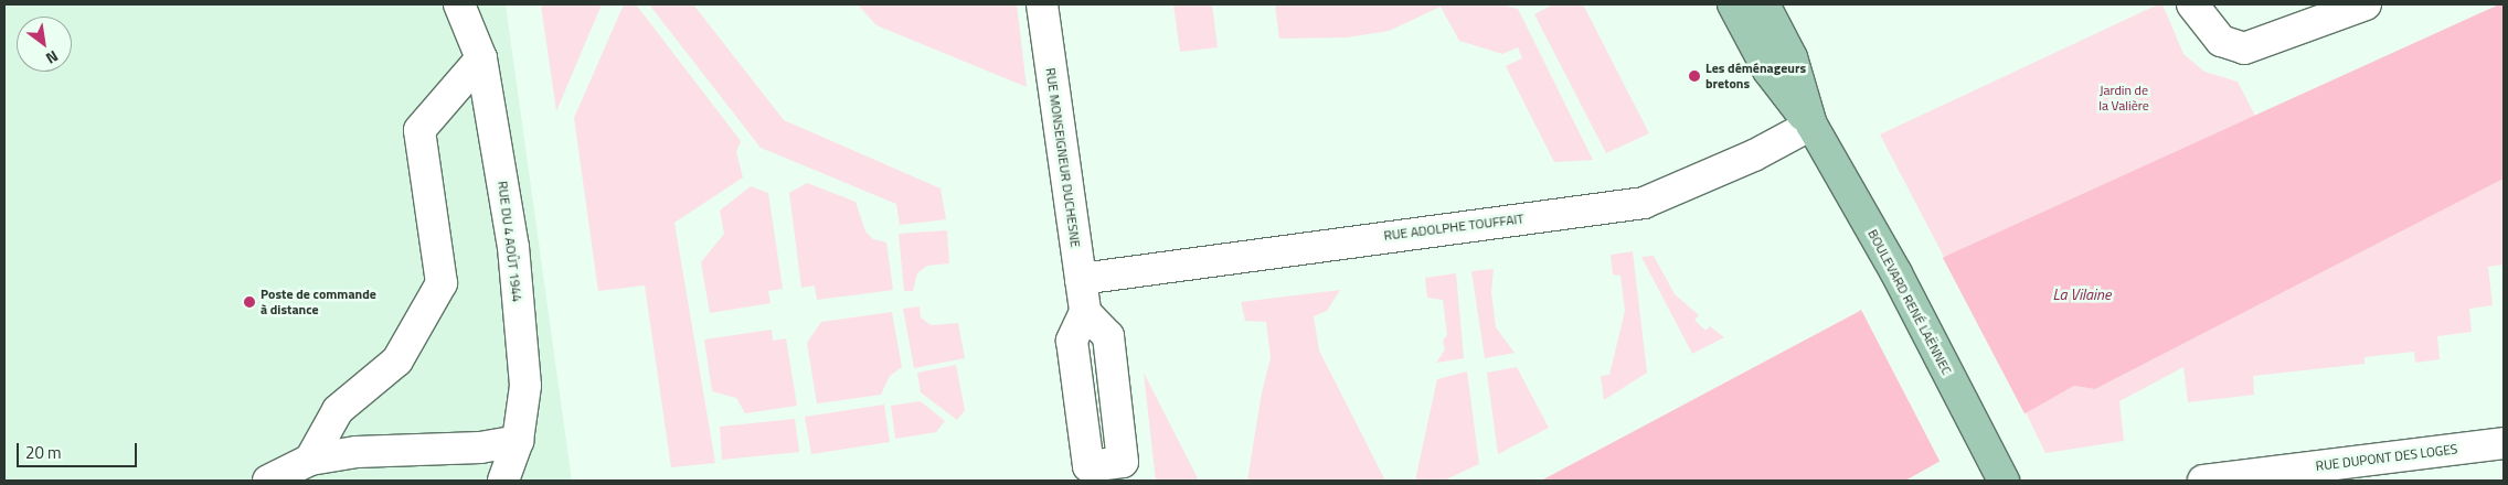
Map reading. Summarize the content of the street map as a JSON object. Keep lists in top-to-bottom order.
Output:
{
  "streets": {
    "main road": ["BOULEVARD RENÉ LAËNNEC"],
    "street": [
      "RUE MONSEIGNEUR DUCHESNE",
      "RUE ADOLPHE TOUFFAIT",
      "RUE DU 4 AOÛT 1944",
      "RUE DUPONT DES LOGES"
    ]
  },
  "crossings": [
    ["RUE MONSEIGNEUR DUCHESNE", "RUE ADOLPHE TOUFFAIT"],
    ["RUE ADOLPHE TOUFFAIT", "BOULEVARD RENÉ LAËNNEC"]
  ],
  "water": ["La Vilaine"],
  "parks": ["Jardin de la Valière"],
  "places": ["Les déménageurs bretons", "Poste de commande à distance"],
  "scale_bar": "20 m",
  "north": "bottom right"
}
